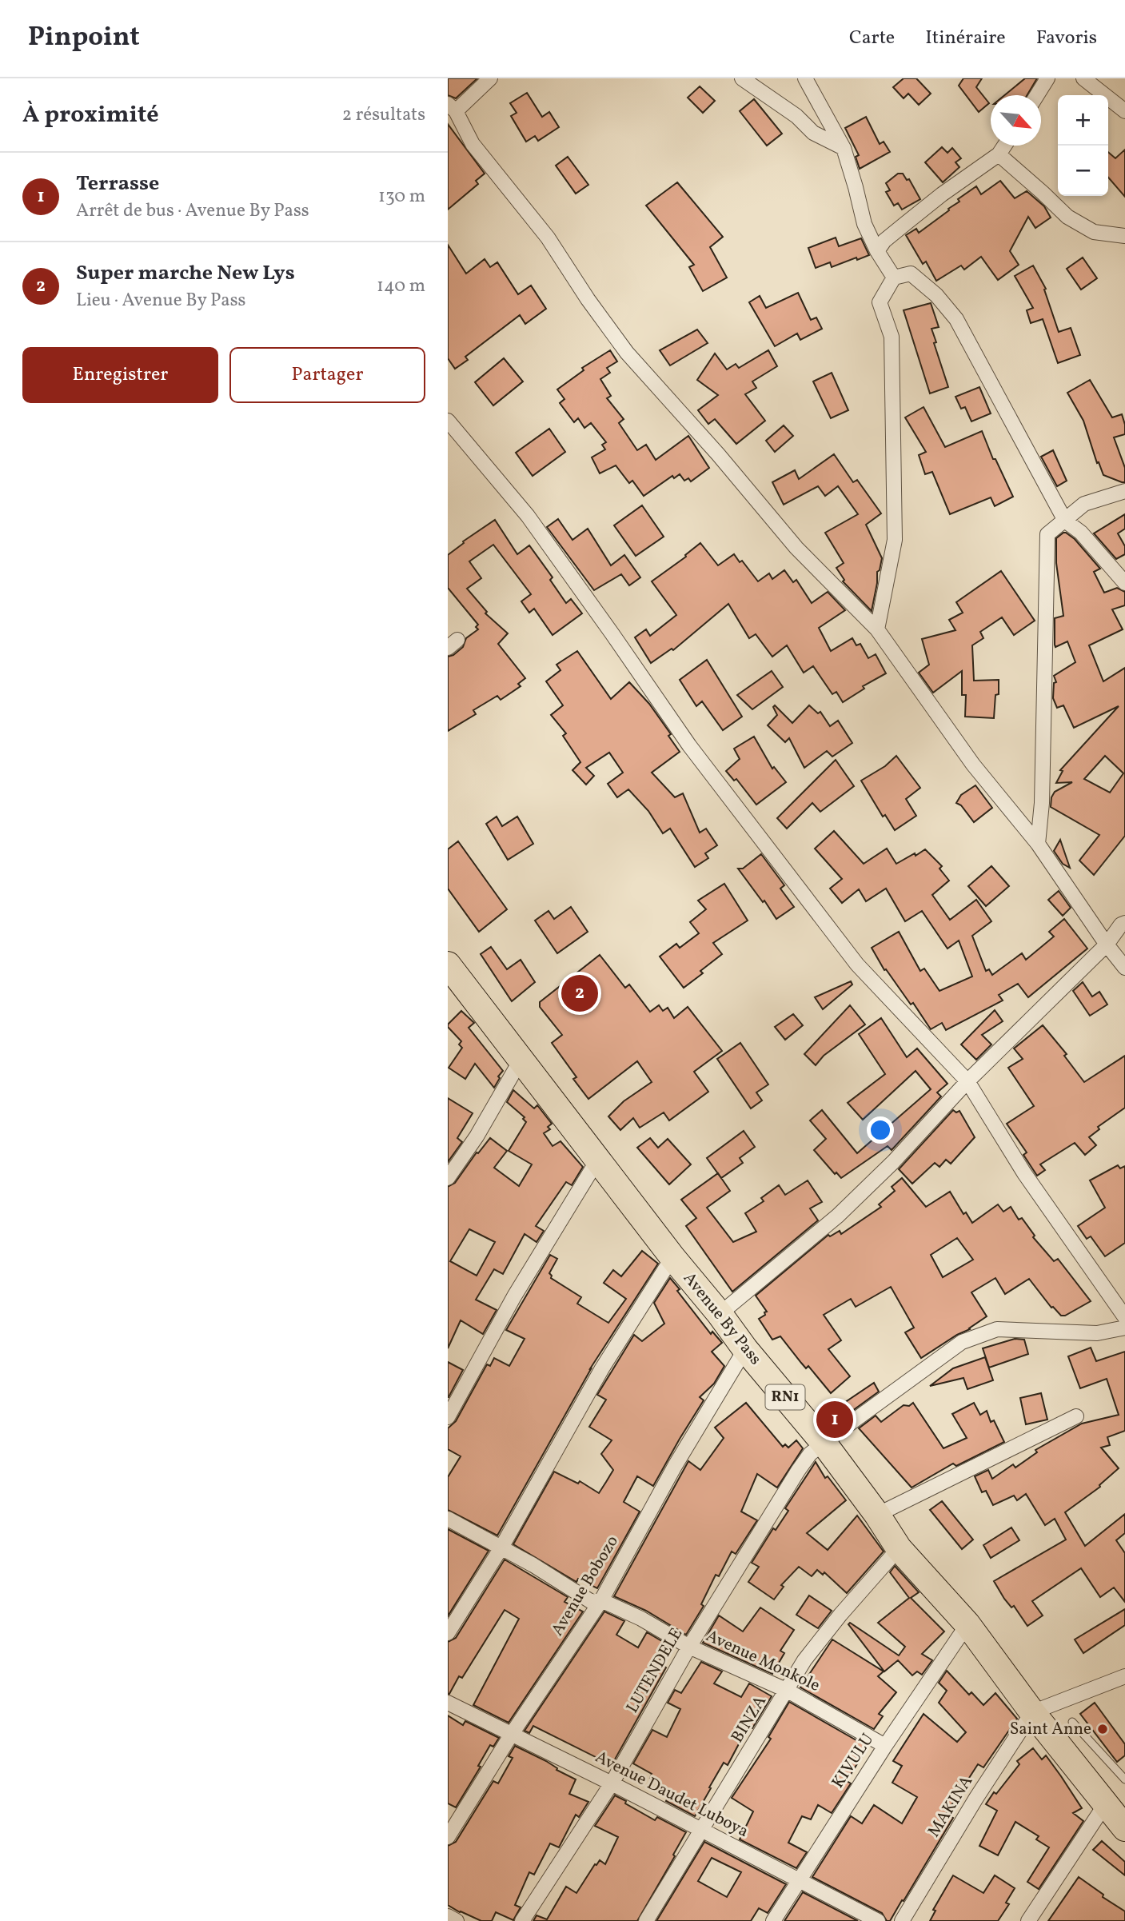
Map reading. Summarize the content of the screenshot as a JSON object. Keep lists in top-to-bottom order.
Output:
{
  "streets": {
    "highway": ["Avenue By Pass", "RN1"],
    "street": [
      "Avenue Bobozo",
      "Avenue Monkole",
      "LUTENDELE",
      "BINZA",
      "KIVULU",
      "Avenue Daudet Luboya",
      "MAKINA"
    ]
  },
  "crossings": [
    ["Avenue By Pass", "Avenue Bobozo"],
    ["Avenue By Pass", "LUTENDELE"],
    ["Avenue By Pass", "BINZA"],
    ["Avenue By Pass", "KIVULU"],
    ["Avenue By Pass", "MAKINA"],
    ["Avenue Bobozo", "Avenue Monkole"],
    ["Avenue Bobozo", "Avenue Daudet Luboya"],
    ["Avenue Monkole", "LUTENDELE"],
    ["Avenue Monkole", "BINZA"],
    ["Avenue Monkole", "KIVULU"],
    ["LUTENDELE", "Avenue Daudet Luboya"],
    ["BINZA", "Avenue Daudet Luboya"],
    ["KIVULU", "Avenue Daudet Luboya"]
  ],
  "places": ["Saint Anne"],
  "north": "bottom right",
  "page": {
    "header": "Pinpoint",
    "nav": ["Carte", "Itinéraire", "Favoris"],
    "heading": ["À proximité", "2 résultats"],
    "map_buttons": ["+", "−"],
    "list": [
      {
        "mark": "1",
        "name": "Terrasse",
        "note": "Arrêt de bus · Avenue By Pass",
        "value": "130 m"
      },
      {
        "mark": "2",
        "name": "Super marche New Lys",
        "note": "Lieu · Avenue By Pass",
        "value": "140 m"
      }
    ],
    "buttons": ["Enregistrer", "Partager"],
    "pins": ["2", "1"]
  }
}
